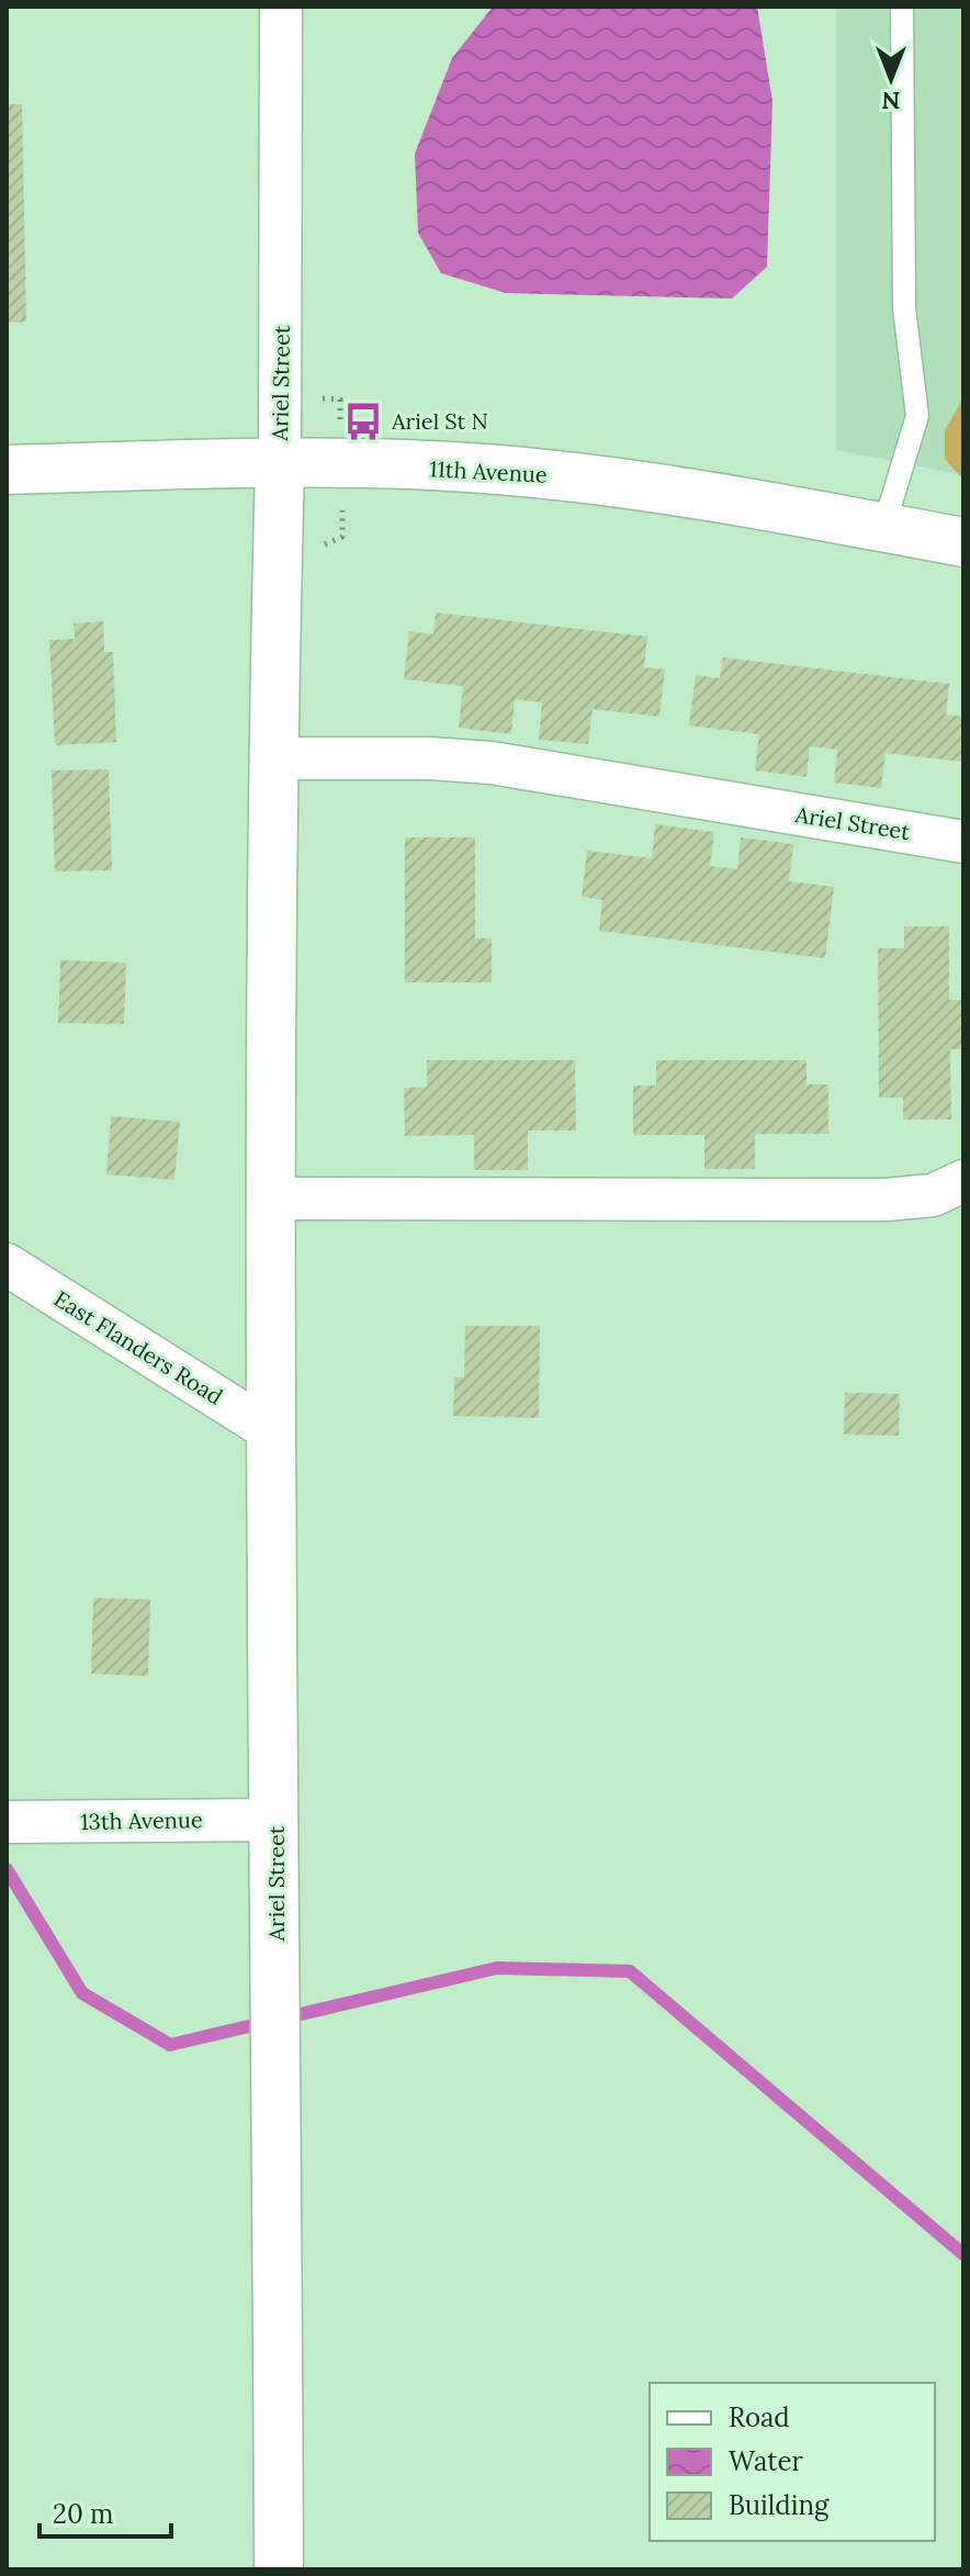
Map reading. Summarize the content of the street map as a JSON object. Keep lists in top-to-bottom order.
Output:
{
  "streets": {
    "street": [
      "Ariel Street",
      "11th Avenue",
      "East Flanders Road",
      "13th Avenue"
    ]
  },
  "crossings": [
    ["Ariel Street", "11th Avenue"],
    ["Ariel Street", "East Flanders Road"],
    ["Ariel Street", "13th Avenue"]
  ],
  "places": {
    "bus stop": ["Ariel St N"]
  },
  "legend": ["Road", "Water", "Building"],
  "scale_bar": "20 m",
  "north": "bottom"
}
